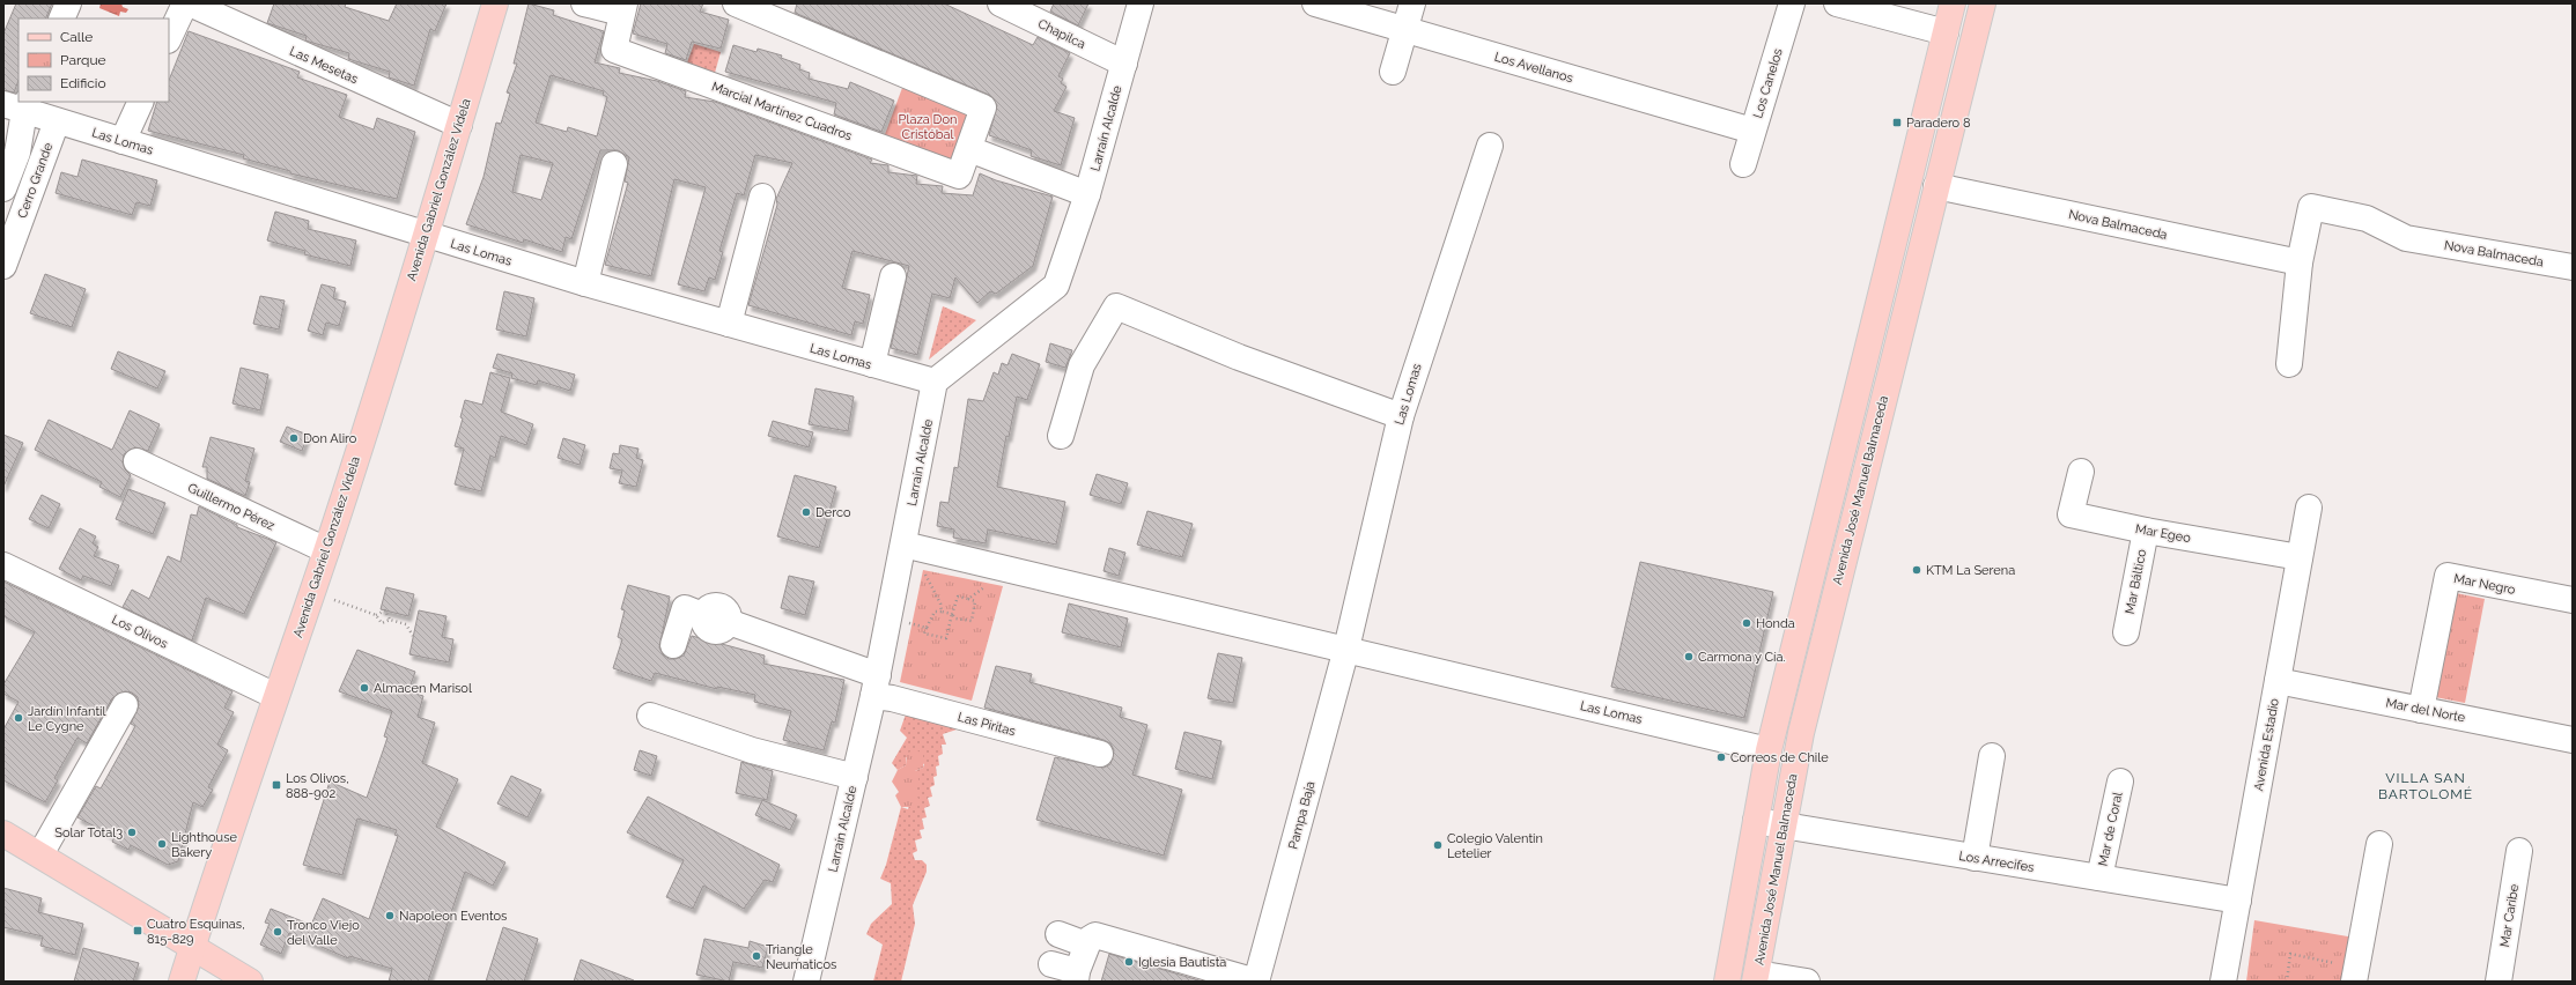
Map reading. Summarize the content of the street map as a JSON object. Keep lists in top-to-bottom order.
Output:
{
  "streets": {
    "main road": ["Avenida Gabriel González Videla", "Avenida José Manuel Balmaceda"],
    "street": [
      "Chapilca",
      "Las Mesetas",
      "Los Avellanos",
      "Los Canelos",
      "Marcial Martínez Cuadros",
      "Larraín Alcalde",
      "Las Lomas",
      "Cerro Grande",
      "Nova Balmaceda",
      "Guillermo Pérez",
      "Mar Egeo",
      "Mar Báltico",
      "Mar Negro",
      "Los Olivos",
      "Mar del Norte",
      "Las Piritas",
      "Avenida Estadio",
      "Pampa Baja",
      "Mar de Coral",
      "Los Arrecifes",
      "Mar Caribe"
    ]
  },
  "crossings": [
    ["Chapilca", "Larraín Alcalde"],
    ["Las Mesetas", "Avenida Gabriel González Videla"],
    ["Los Avellanos", "Los Canelos"],
    ["Larraín Alcalde", "Las Lomas"],
    ["Larraín Alcalde", "Las Piritas"],
    ["Las Lomas", "Cerro Grande"],
    ["Las Lomas", "Avenida Gabriel González Videla"],
    ["Las Lomas", "Avenida José Manuel Balmaceda"],
    ["Las Lomas", "Pampa Baja"],
    ["Avenida Gabriel González Videla", "Guillermo Pérez"],
    ["Avenida Gabriel González Videla", "Los Olivos"],
    ["Nova Balmaceda", "Avenida José Manuel Balmaceda"],
    ["Avenida José Manuel Balmaceda", "Los Arrecifes"],
    ["Mar Egeo", "Mar Báltico"],
    ["Mar Egeo", "Avenida Estadio"],
    ["Mar Negro", "Mar del Norte"],
    ["Mar del Norte", "Avenida Estadio"],
    ["Avenida Estadio", "Los Arrecifes"],
    ["Mar de Coral", "Los Arrecifes"]
  ],
  "districts": ["VILLA SAN BARTOLOMÉ"],
  "parks": ["Plaza Don Cristóbal"],
  "places": {
    "transit": ["Paradero 8", "Los Olivos, 888-902", "Cuatro Esquinas, 815-829"],
    "other": [
      "Don Aliro",
      "Derco",
      "KTM La Serena",
      "Honda",
      "Carmona y Cía.",
      "Almacen Marisol",
      "Jardín Infantil Le Cygne",
      "Correos de Chile",
      "Solar Total3",
      "Lighthouse Bakery",
      "Colegio Valentin Letelier",
      "Napoleon Eventos",
      "Tronco Viejo del Valle",
      "Triangle Neumaticos",
      "Iglesia Bautista"
    ]
  },
  "legend": ["Calle", "Parque", "Edificio"]
}
